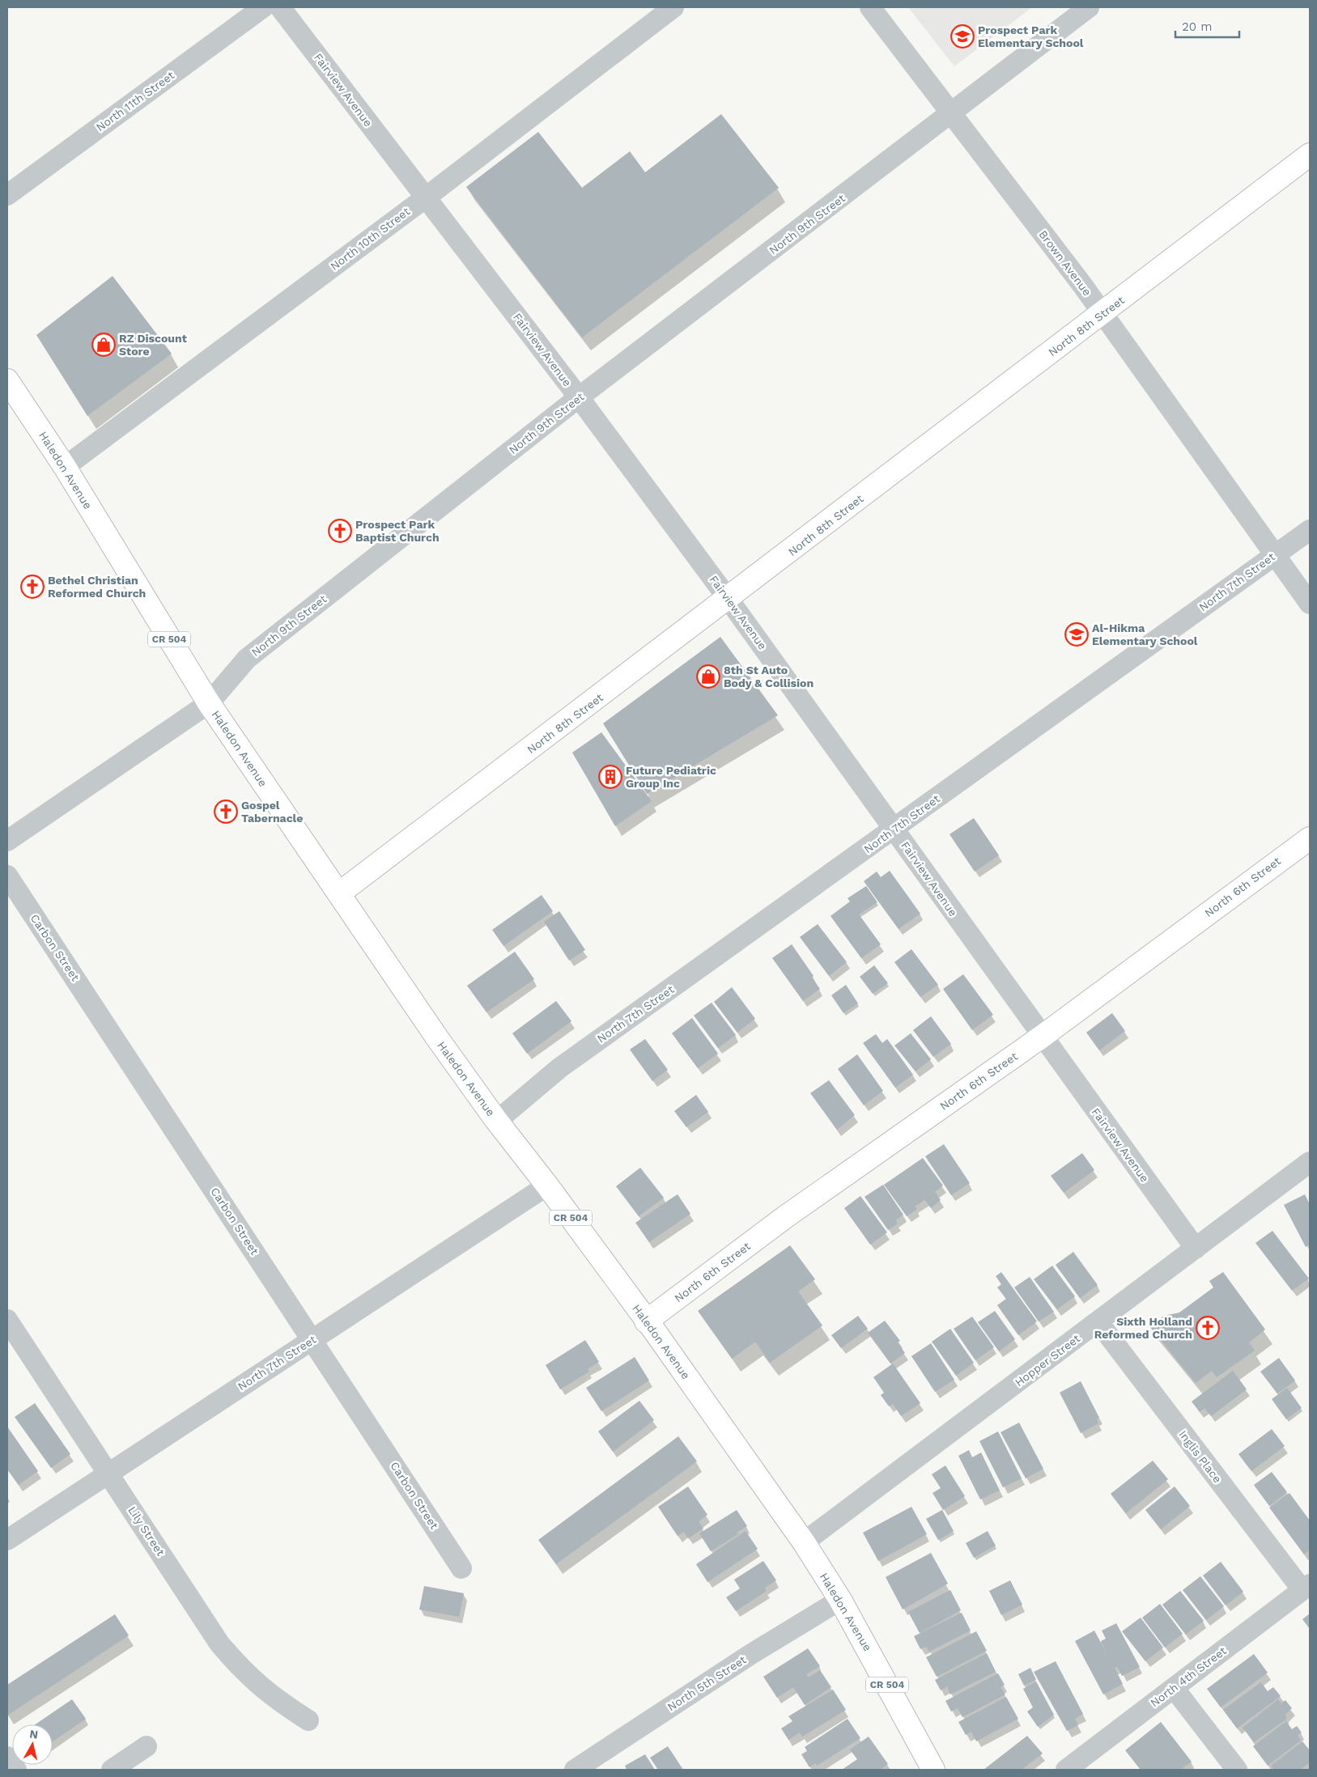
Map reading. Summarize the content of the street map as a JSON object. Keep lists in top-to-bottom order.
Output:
{
  "streets": {
    "main road": [
      "North 8th Street",
      "Haledon Avenue",
      "CR 504",
      "North 6th Street"
    ],
    "street": [
      "Fairview Avenue",
      "North 11th Street",
      "North 9th Street",
      "North 10th Street",
      "Brown Avenue",
      "North 7th Street",
      "Carbon Street",
      "Hopper Street",
      "Inglis Place",
      "Lily Street",
      "North 4th Street",
      "North 5th Street"
    ]
  },
  "crossings": [
    ["Fairview Avenue", "North 9th Street"],
    ["Fairview Avenue", "North 10th Street"],
    ["Fairview Avenue", "North 8th Street"],
    ["Fairview Avenue", "North 7th Street"],
    ["Fairview Avenue", "North 6th Street"],
    ["Fairview Avenue", "Hopper Street"],
    ["North 9th Street", "Brown Avenue"],
    ["North 9th Street", "Haledon Avenue"],
    ["North 10th Street", "Haledon Avenue"],
    ["Brown Avenue", "North 8th Street"],
    ["Brown Avenue", "North 7th Street"],
    ["North 8th Street", "Haledon Avenue"],
    ["Haledon Avenue", "North 7th Street"],
    ["Haledon Avenue", "North 6th Street"],
    ["Haledon Avenue", "Hopper Street"],
    ["Haledon Avenue", "North 5th Street"],
    ["North 7th Street", "Carbon Street"],
    ["North 7th Street", "Lily Street"],
    ["Hopper Street", "Inglis Place"],
    ["Inglis Place", "North 4th Street"]
  ],
  "places": {
    "school or university": ["Prospect Park Elementary School", "Al-Hikma Elementary School"],
    "shop": ["RZ Discount Store", "8th St Auto Body & Collision"],
    "church": [
      "Prospect Park Baptist Church",
      "Bethel Christian Reformed Church",
      "Gospel Tabernacle",
      "Sixth Holland Reformed Church"
    ],
    "building": ["Future Pediatric Group Inc"]
  },
  "scale_bar": "20 m",
  "north": "top"
}
